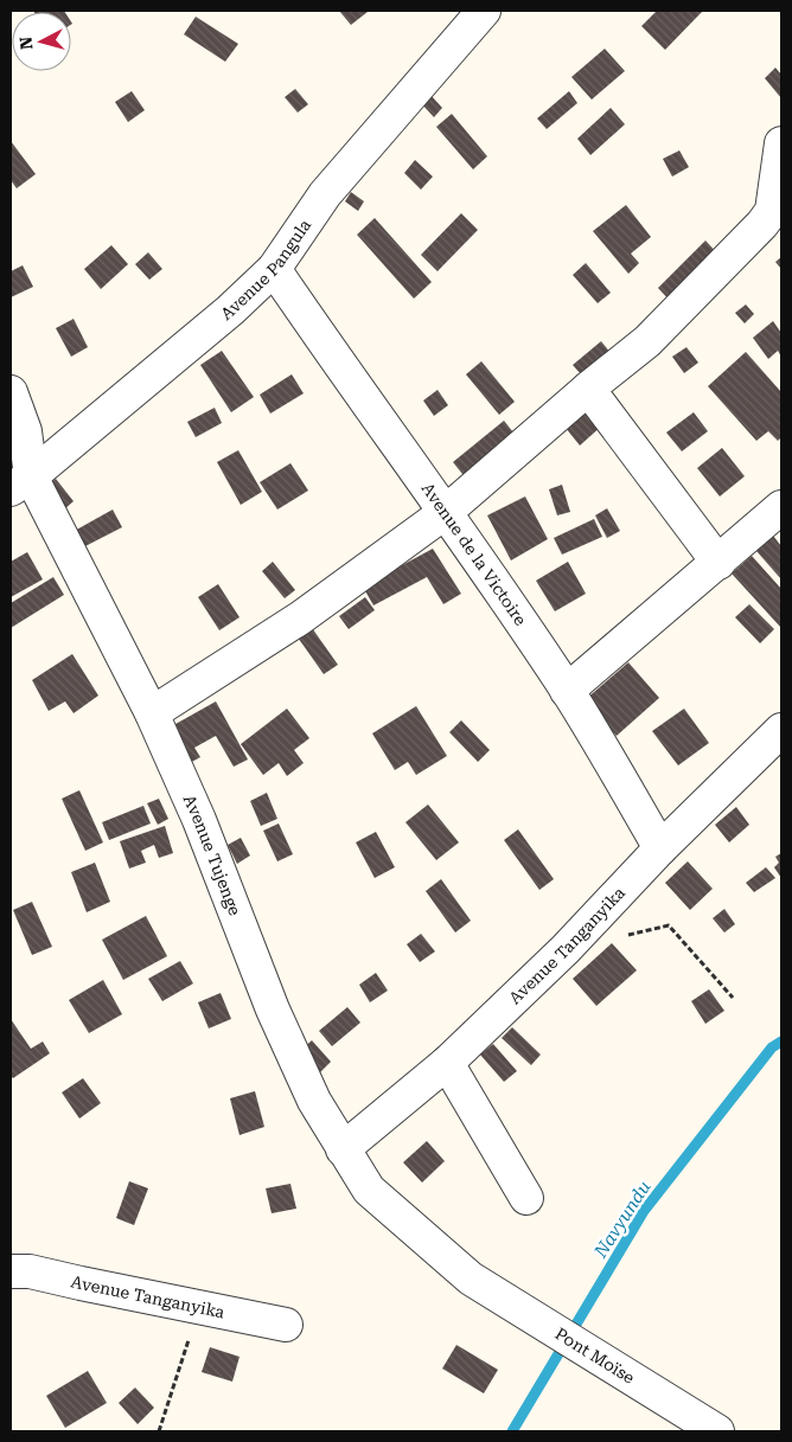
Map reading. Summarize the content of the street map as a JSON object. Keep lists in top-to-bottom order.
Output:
{
  "streets": {
    "street": [
      "Avenue Pangula",
      "Avenue de la Victoire",
      "Avenue Tujenge",
      "Avenue Tanganyika",
      "Pont Moïse"
    ]
  },
  "crossings": [
    ["Avenue Pangula", "Avenue de la Victoire"],
    ["Avenue Pangula", "Avenue Tujenge"],
    ["Avenue de la Victoire", "Avenue Tanganyika"],
    ["Avenue Tujenge", "Avenue Tanganyika"],
    ["Avenue Tujenge", "Pont Moïse"]
  ],
  "water": ["Navyundu"],
  "north": "left"
}
